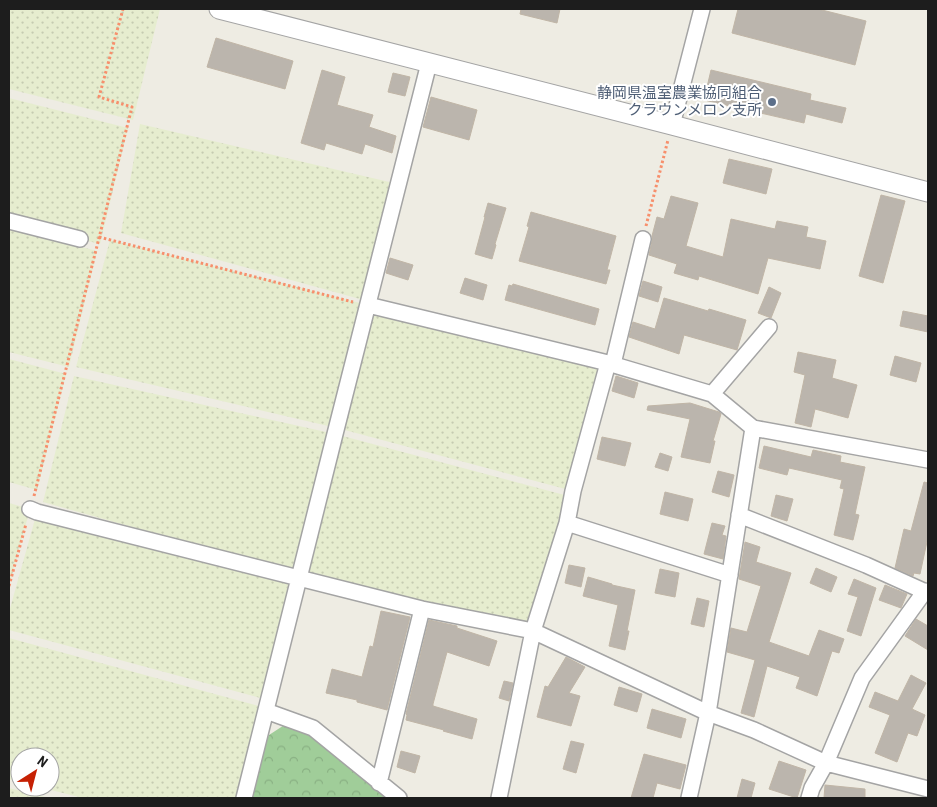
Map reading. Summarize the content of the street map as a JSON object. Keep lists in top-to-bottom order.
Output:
{
  "places": ["静岡県温室農業協同組合 クラウンメロン支所"],
  "north": "top right"
}
